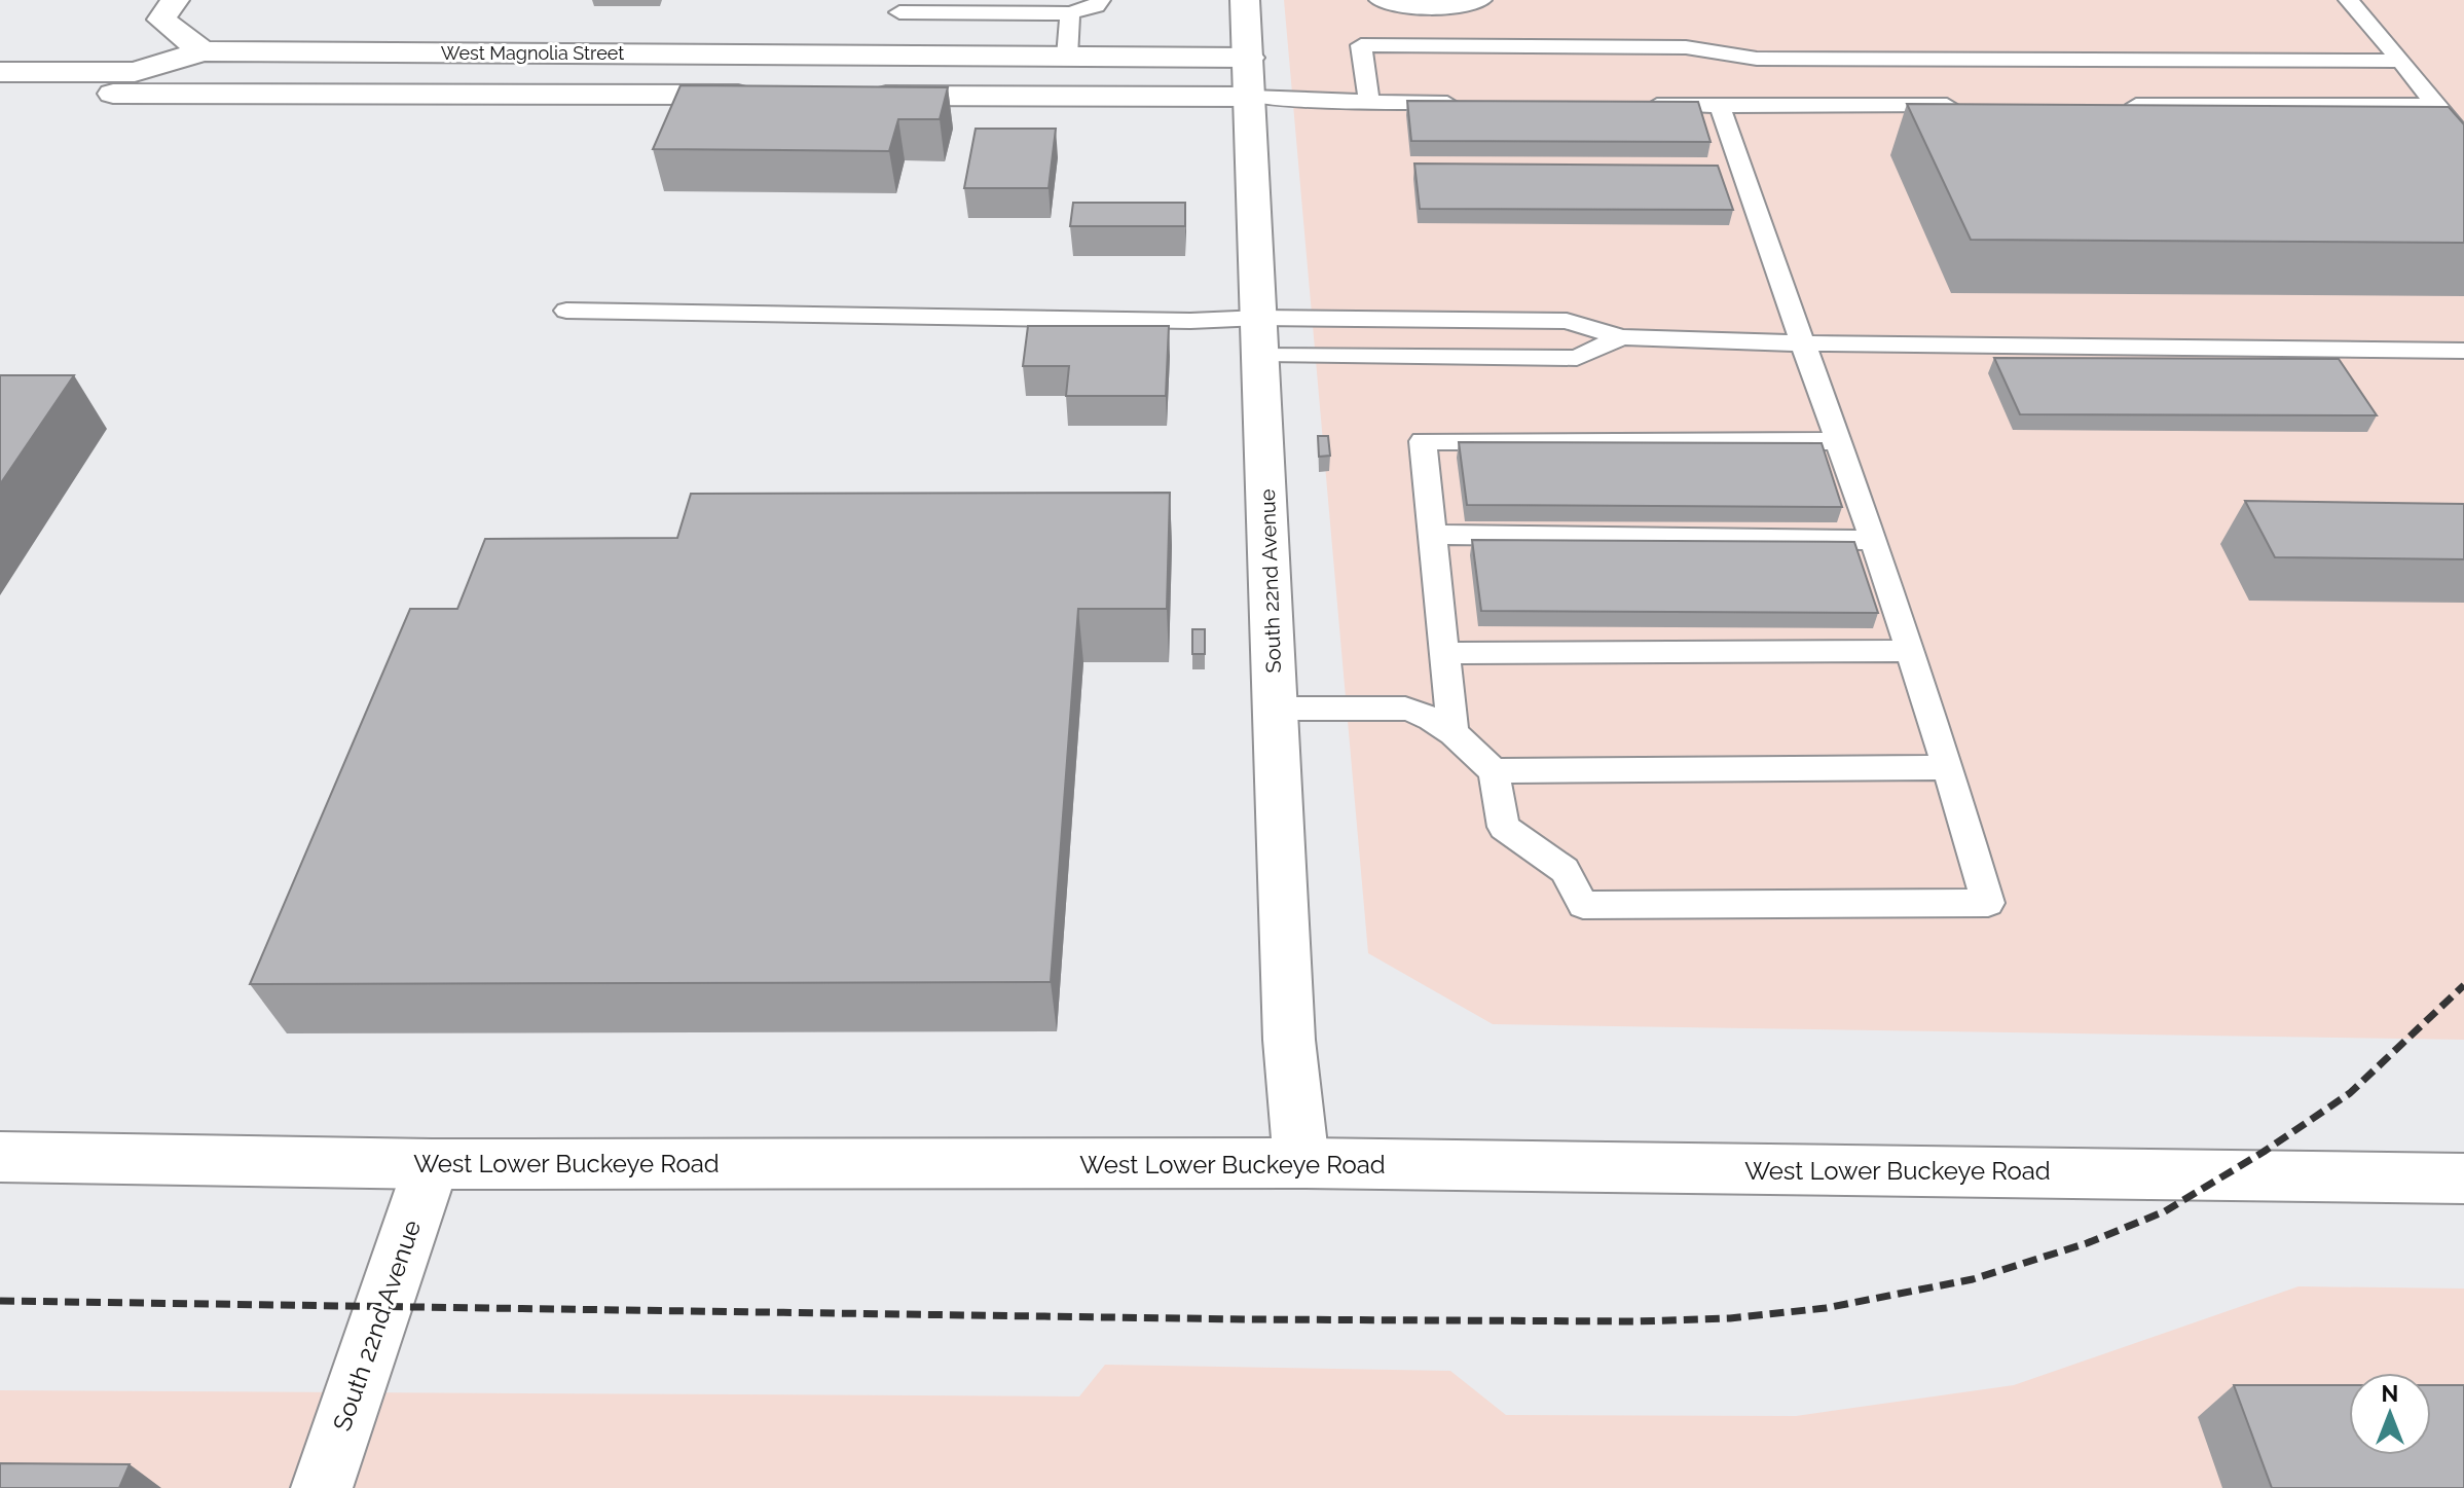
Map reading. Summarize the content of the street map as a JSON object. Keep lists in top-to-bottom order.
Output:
{
  "streets": {
    "street": ["West Magnolia Street", "South 22nd Avenue", "West Lower Buckeye Road"]
  },
  "crossings": [
    ["West Magnolia Street", "South 22nd Avenue"],
    ["South 22nd Avenue", "West Lower Buckeye Road"]
  ],
  "north": "top"
}
